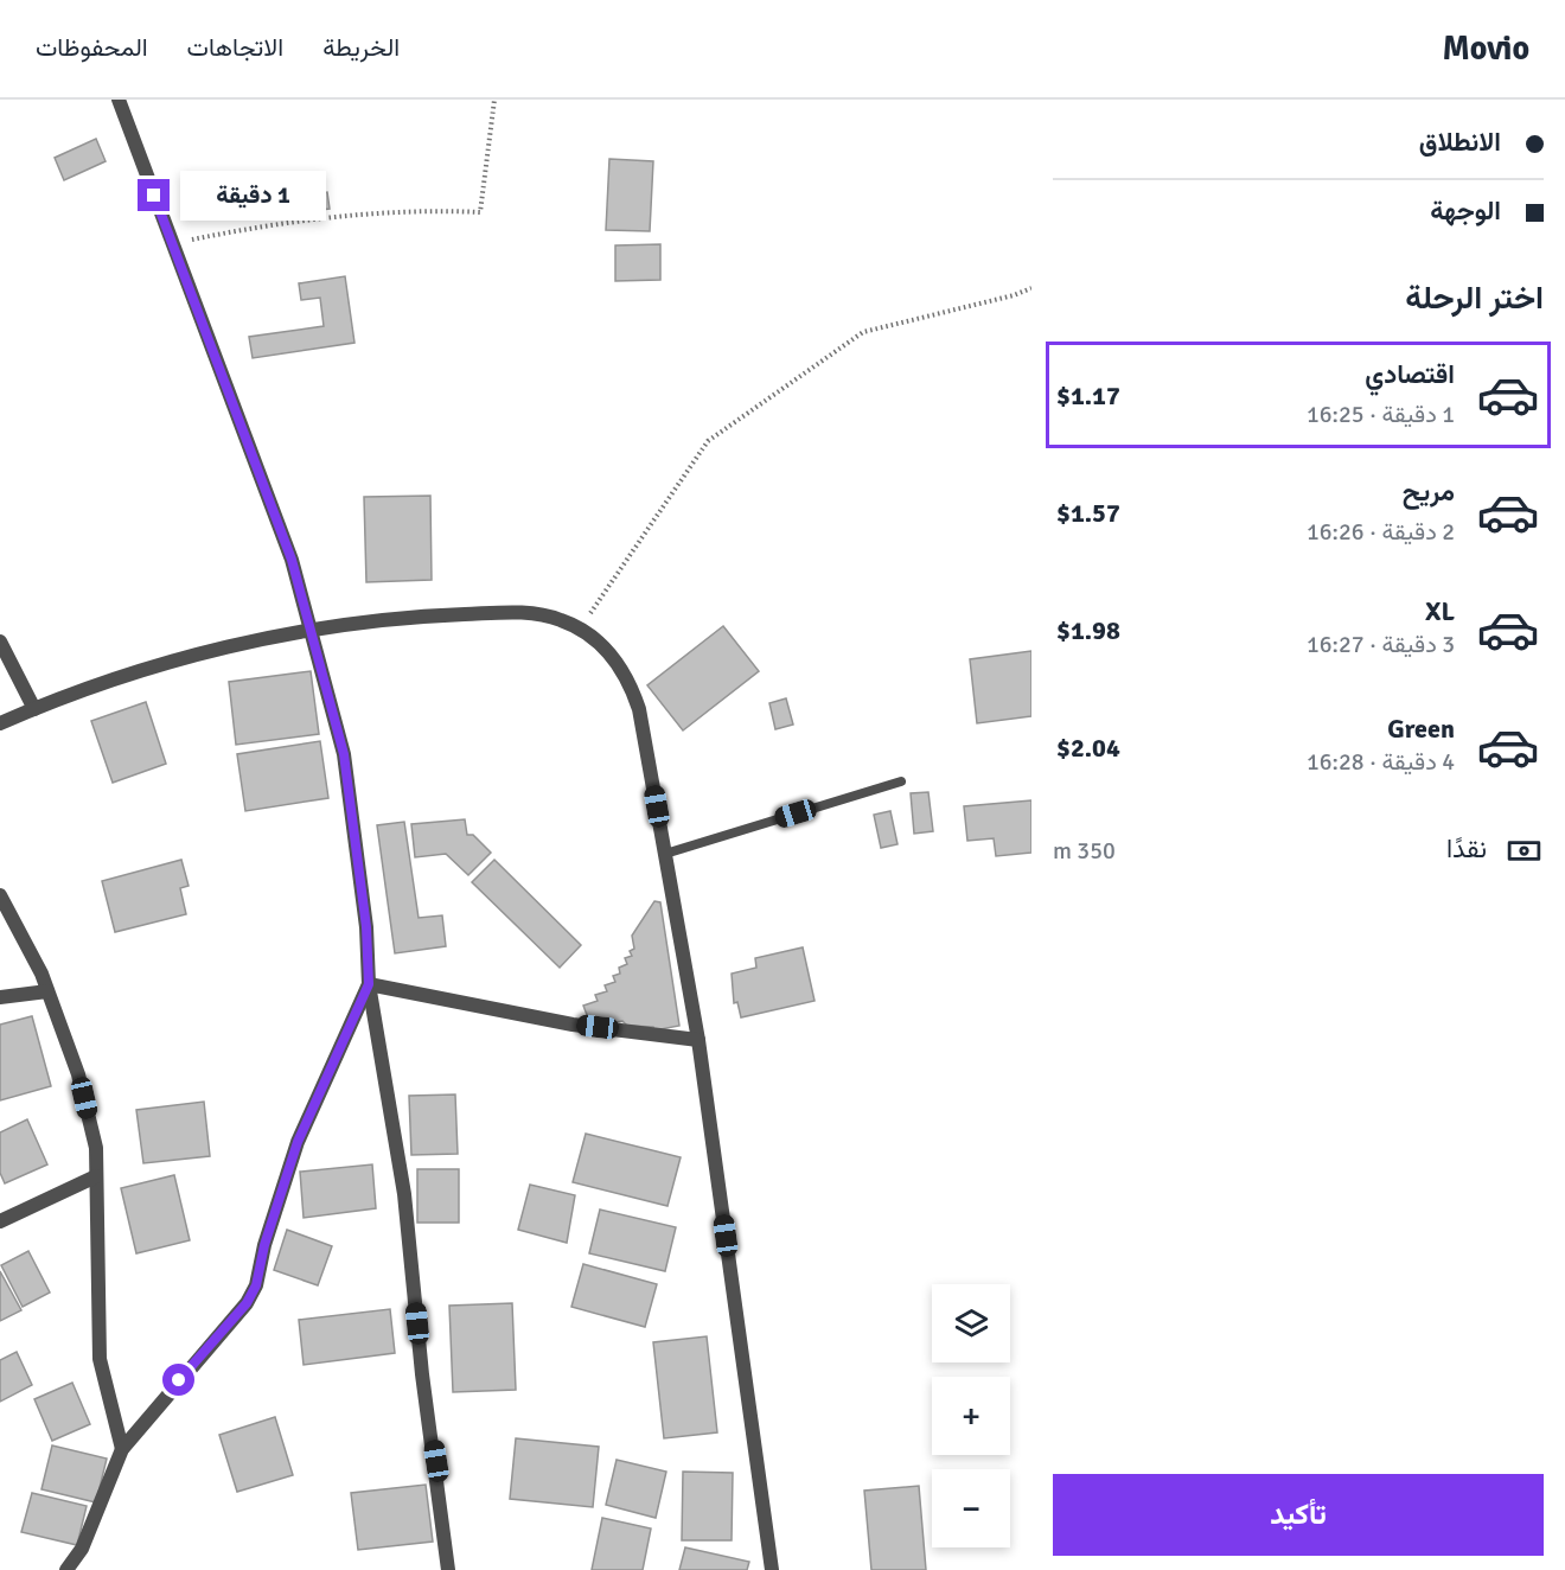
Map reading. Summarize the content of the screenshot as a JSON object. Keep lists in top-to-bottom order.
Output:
{
  "page": {
    "header": "Movio",
    "nav": ["الخريطة", "الاتجاهات", "المحفوظات"],
    "banner": ["الانطلاق", "الوجهة"],
    "bubble": "1 دقيقة",
    "heading": "اختر الرحلة",
    "list": [
      {
        "name": "اقتصادي",
        "note": "1 دقيقة · 16:25",
        "value": "$1.17"
      },
      {
        "name": "مريح",
        "note": "2 دقيقة · 16:26",
        "value": "$1.57"
      },
      {
        "name": "XL",
        "note": "3 دقيقة · 16:27",
        "value": "$1.98"
      },
      {
        "name": "Green",
        "note": "4 دقيقة · 16:28",
        "value": "$2.04"
      }
    ],
    "pay": ["نقدًا", "350 m"],
    "map_buttons": ["+", "−"],
    "buttons": "تأكيد"
  }
}
